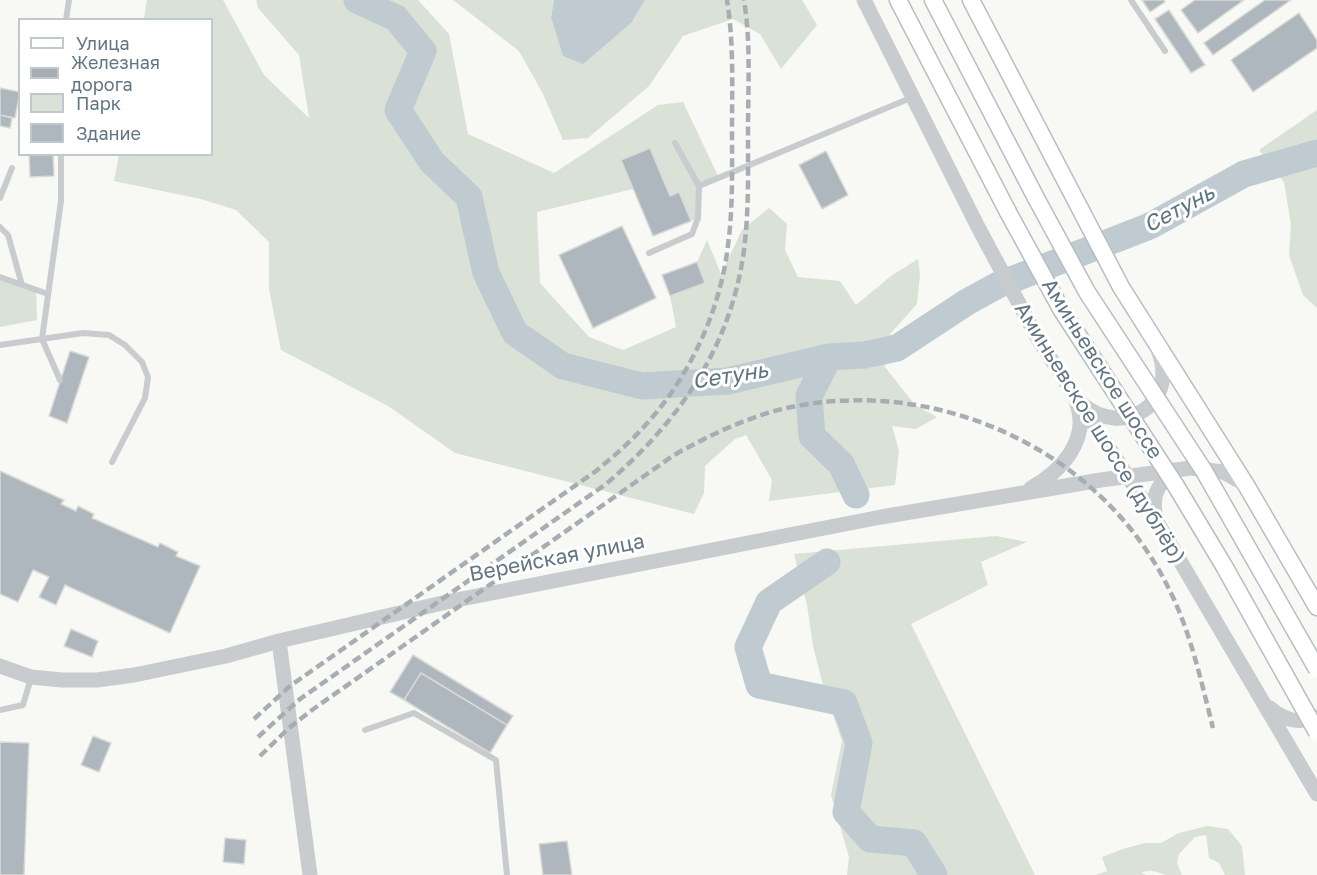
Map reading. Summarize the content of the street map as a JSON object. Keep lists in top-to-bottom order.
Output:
{
  "streets": {
    "main road": ["Аминьевское шоссе"],
    "street": ["Аминьевское шоссе (дублёр)", "Верейская улица"]
  },
  "crossings": [
    ["Аминьевское шоссе (дублёр)", "Верейская улица"]
  ],
  "water": ["Сетунь"],
  "legend": [
    "Улица",
    "Железная дорога",
    "Парк",
    "Здание"
  ]
}
